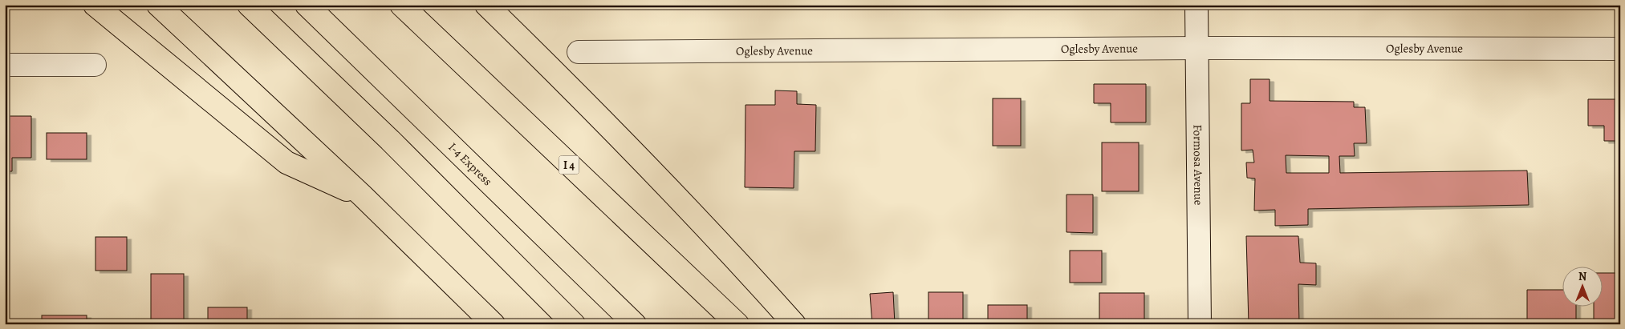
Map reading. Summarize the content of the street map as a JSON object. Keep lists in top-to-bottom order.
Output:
{
  "streets": {
    "highway": ["I-4 Express", "I 4"],
    "street": ["Oglesby Avenue", "Formosa Avenue"]
  },
  "crossings": [
    ["Oglesby Avenue", "Formosa Avenue"]
  ],
  "north": "top"
}
